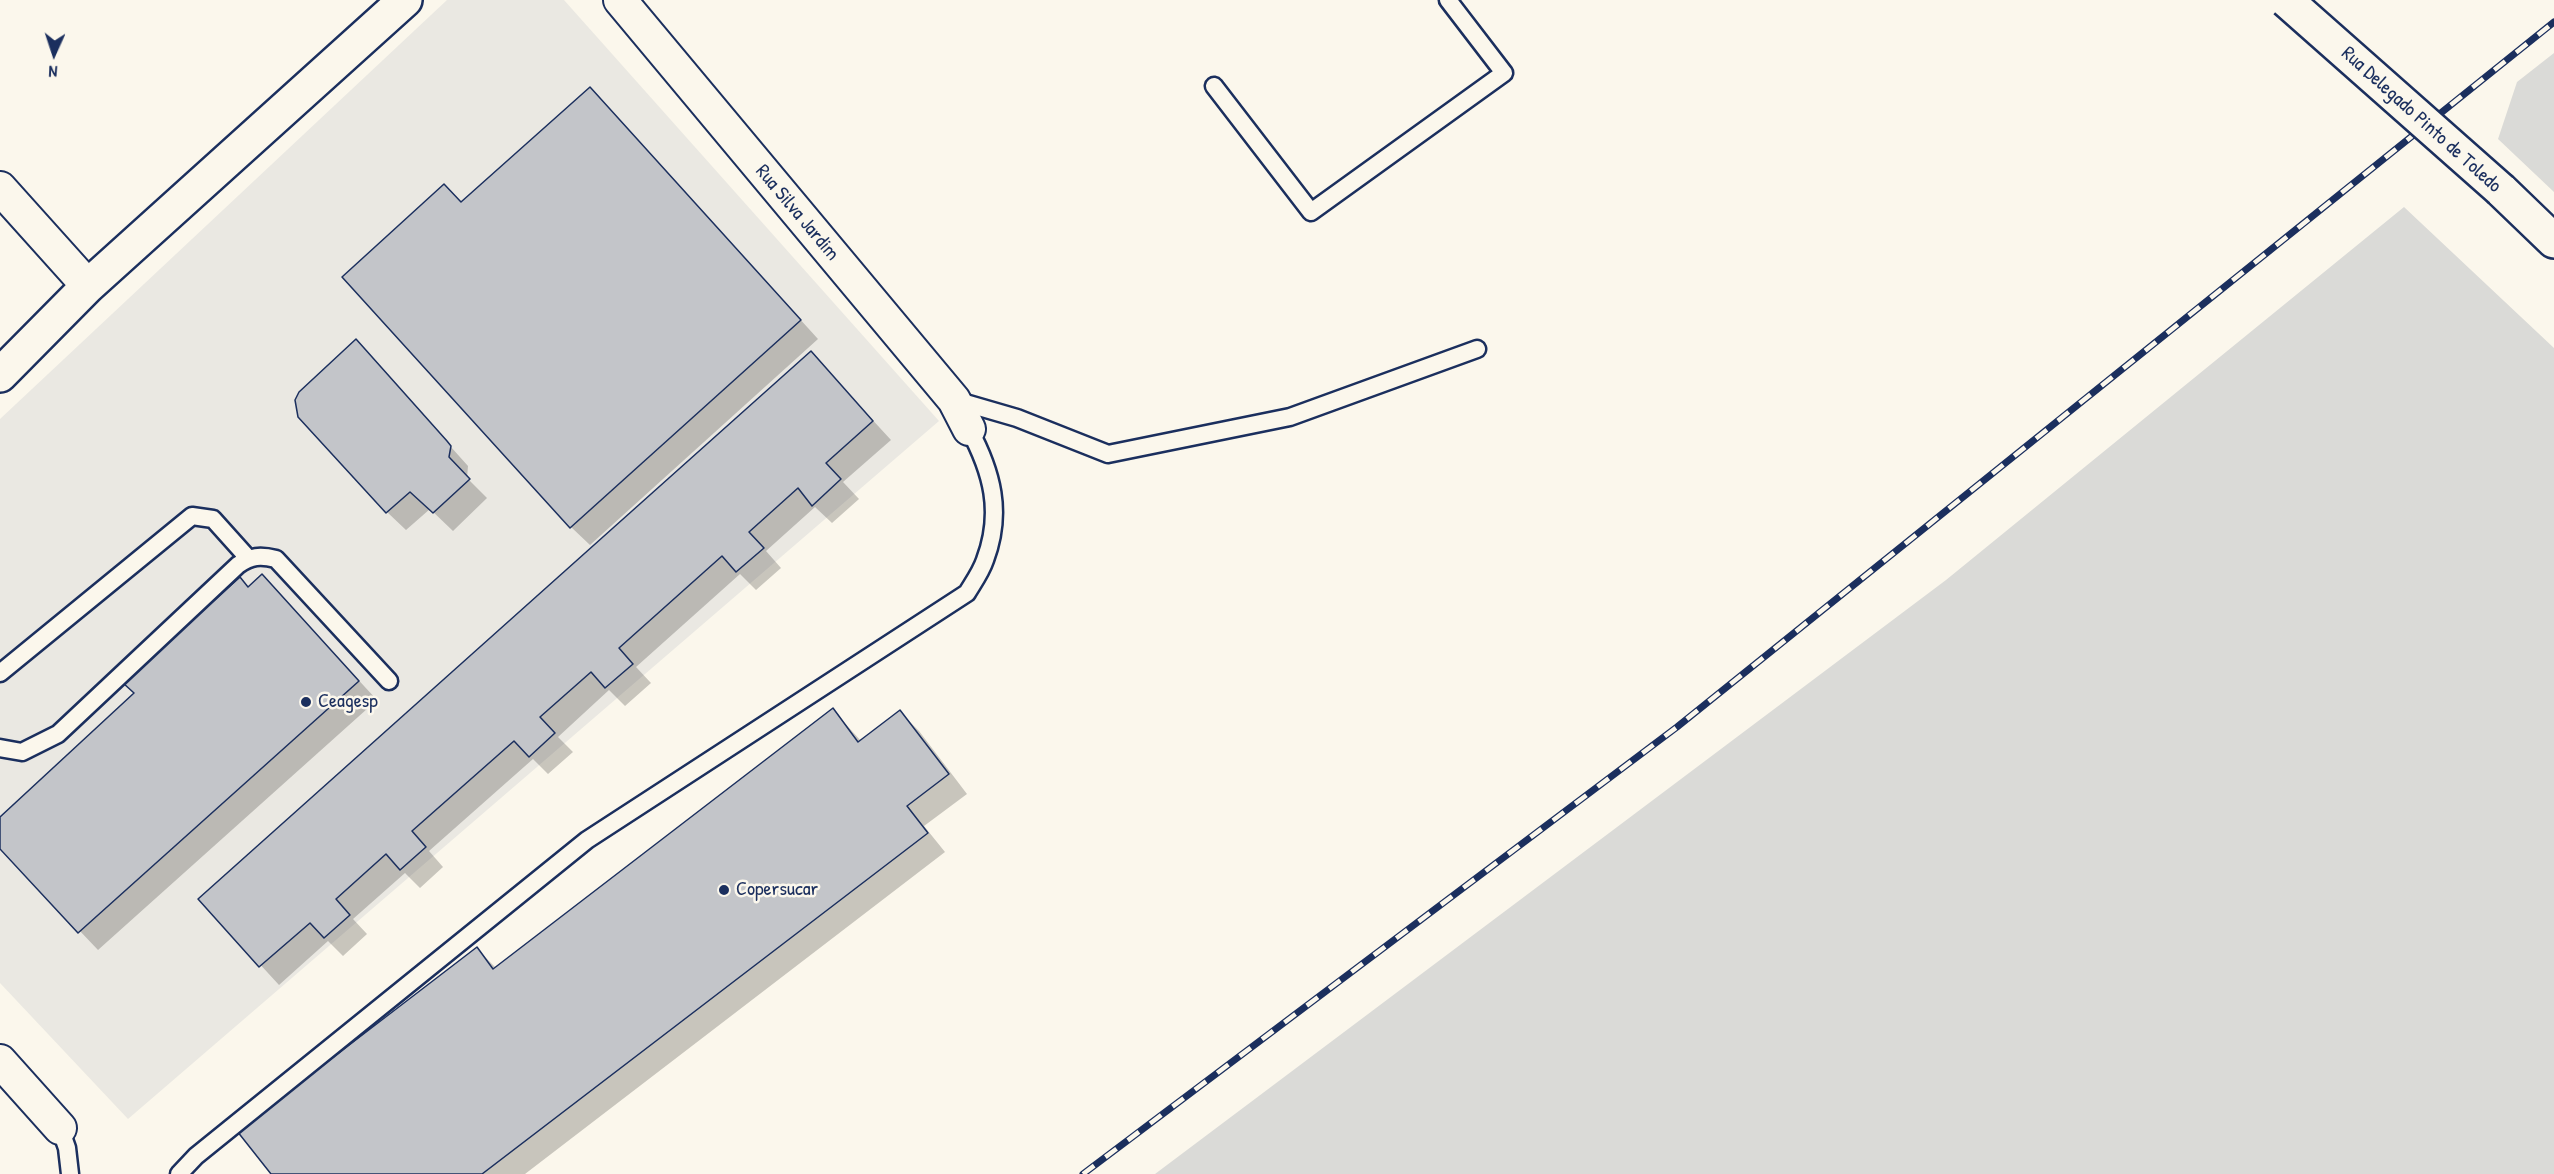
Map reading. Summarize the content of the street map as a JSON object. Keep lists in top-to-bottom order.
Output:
{
  "streets": {
    "main road": ["Rua Delegado Pinto de Toledo"],
    "street": ["Rua Silva Jardim"]
  },
  "places": ["Ceagesp", "Copersucar"],
  "north": "bottom"
}
